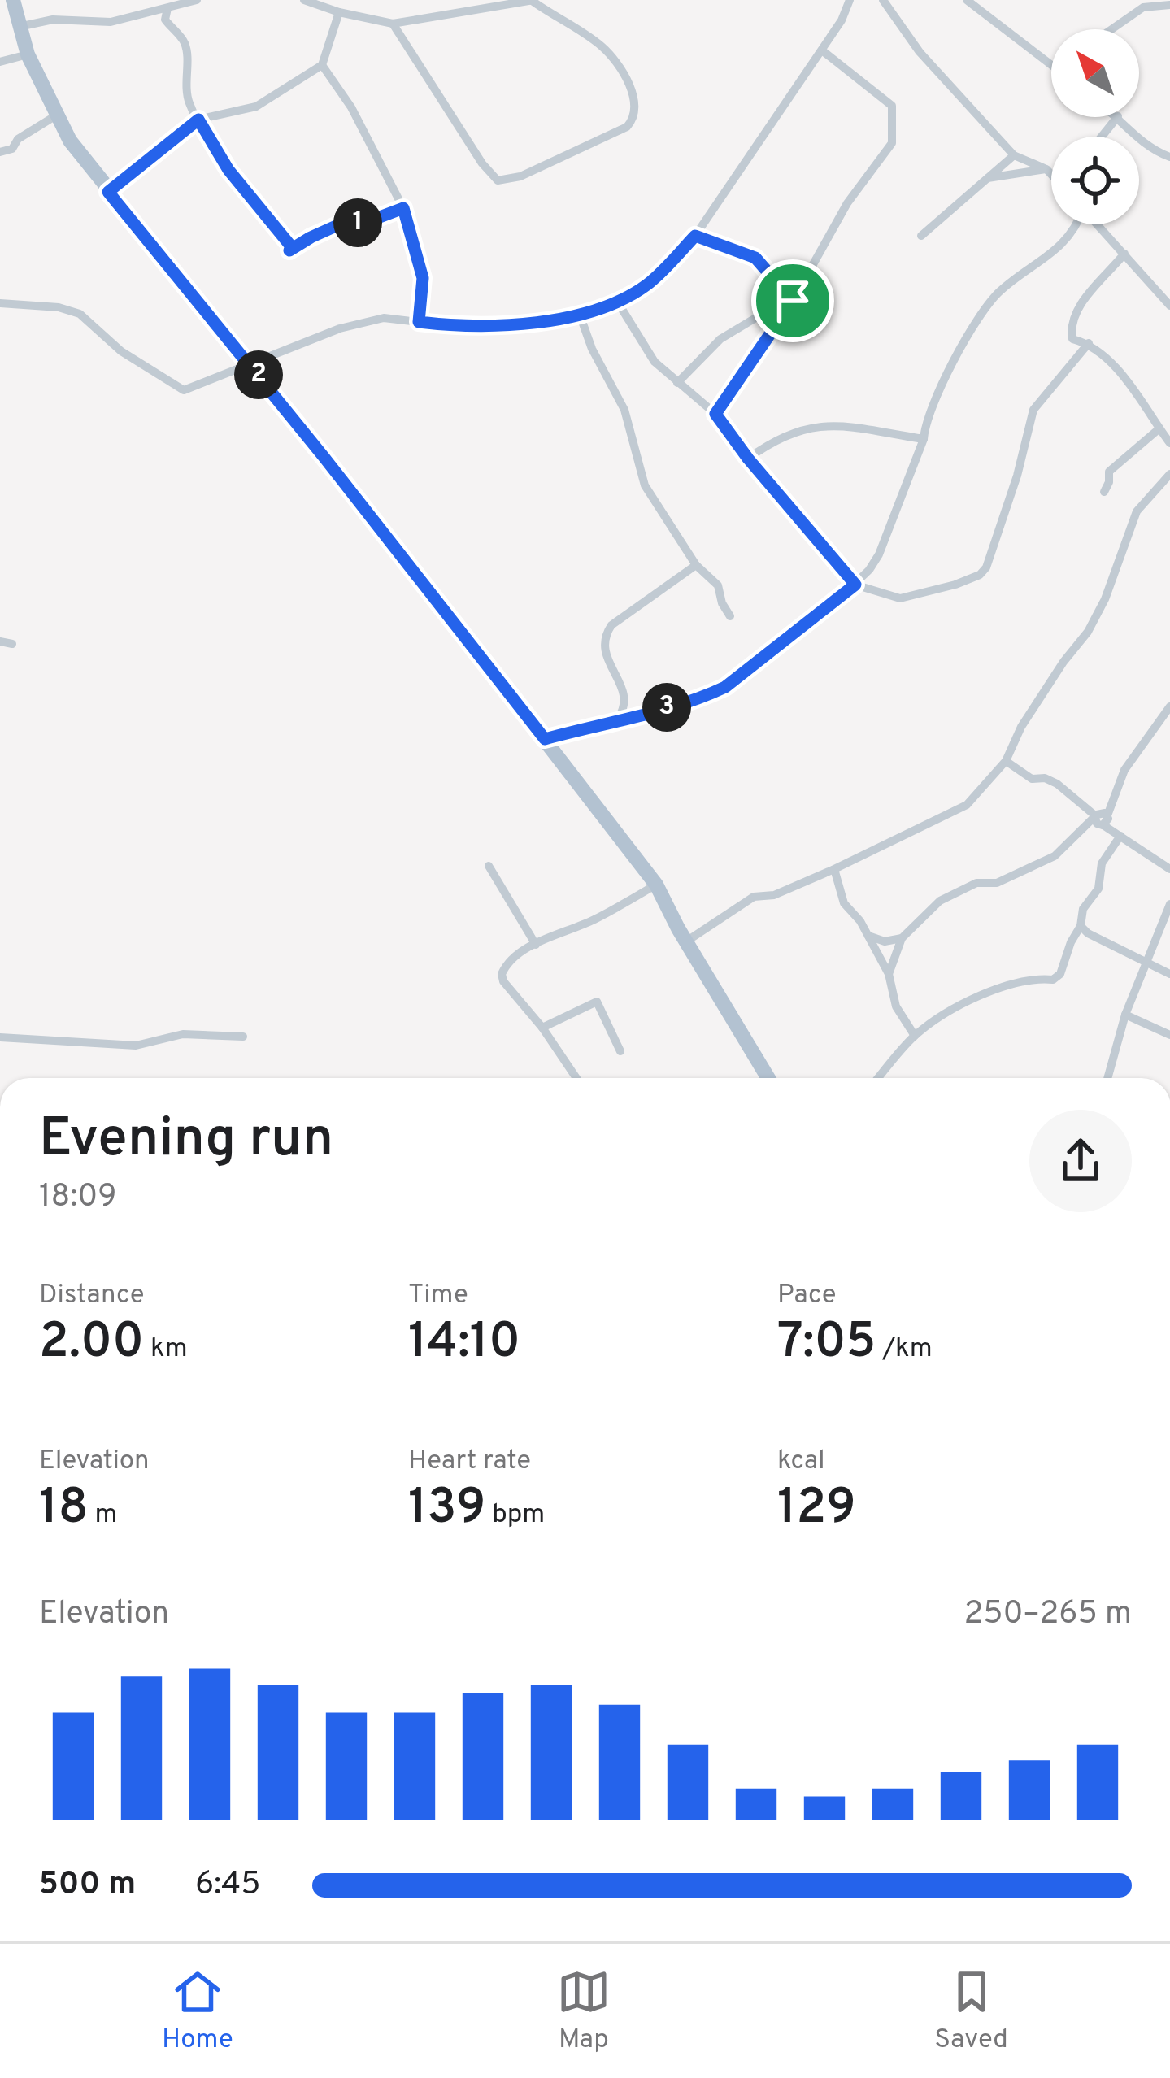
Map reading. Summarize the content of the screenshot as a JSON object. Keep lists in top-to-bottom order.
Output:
{
  "north": "top left",
  "page": {
    "pins": ["1", "2", "3"],
    "heading": ["Evening run", "18:09"],
    "stats": [
      ["Distance", "2.00 km"],
      ["Time", "14:10"],
      ["Pace", "7:05 /km"],
      ["Elevation", "18 m"],
      ["Heart rate", "139 bpm"],
      ["kcal", "129"]
    ],
    "chart": ["Elevation", "250–265 m"],
    "list": [
      {
        "name": "500 m",
        "note": "6:45"
      }
    ],
    "tabs": ["Home", "Map", "Saved"]
  }
}
